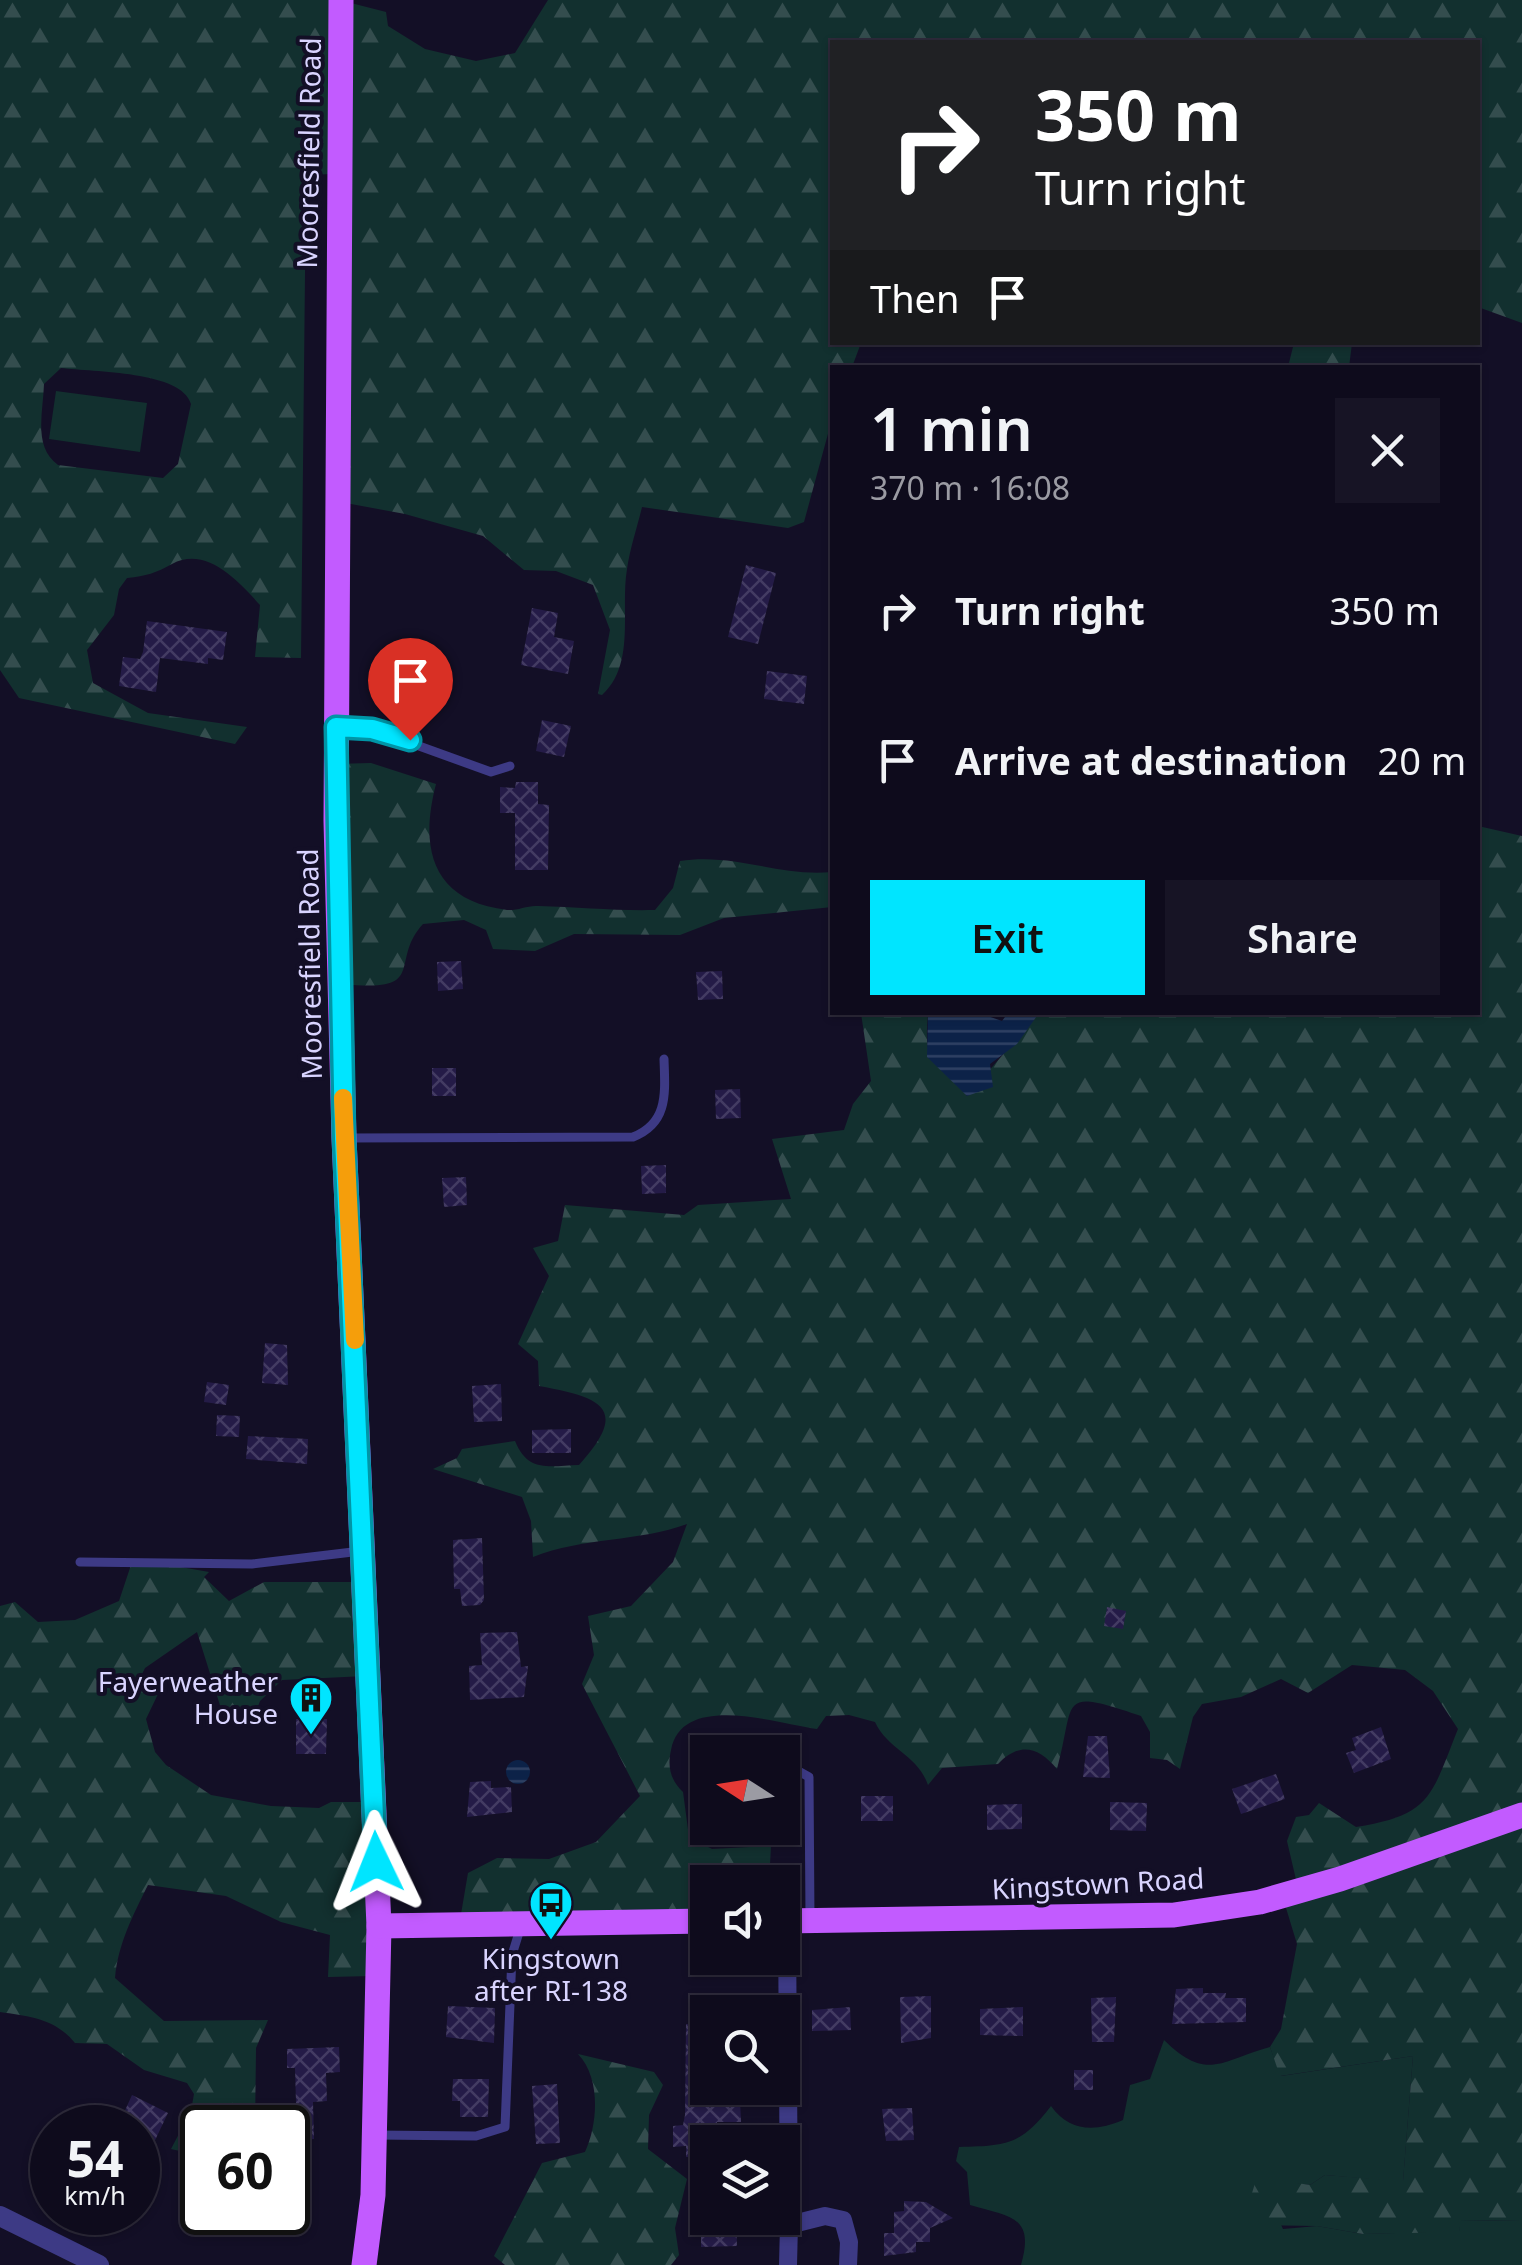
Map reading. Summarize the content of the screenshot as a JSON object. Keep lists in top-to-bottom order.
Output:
{
  "streets": {
    "main road": ["Mooresfield Road", "Kingstown Road"]
  },
  "places": {
    "building": ["Fayerweather House"],
    "bus stop": ["Kingstown after RI-138"]
  },
  "north": "left",
  "page": {
    "turn": ["350 m", "Turn right"],
    "then": "Then",
    "heading": ["1 min", "370 m · 16:08"],
    "list": [
      {
        "name": "Turn right",
        "value": "350 m"
      },
      {
        "name": "Arrive at destination",
        "value": "20 m"
      }
    ],
    "buttons": ["Exit", "Share"],
    "speed": "54 km/h",
    "limit": "60"
  }
}
